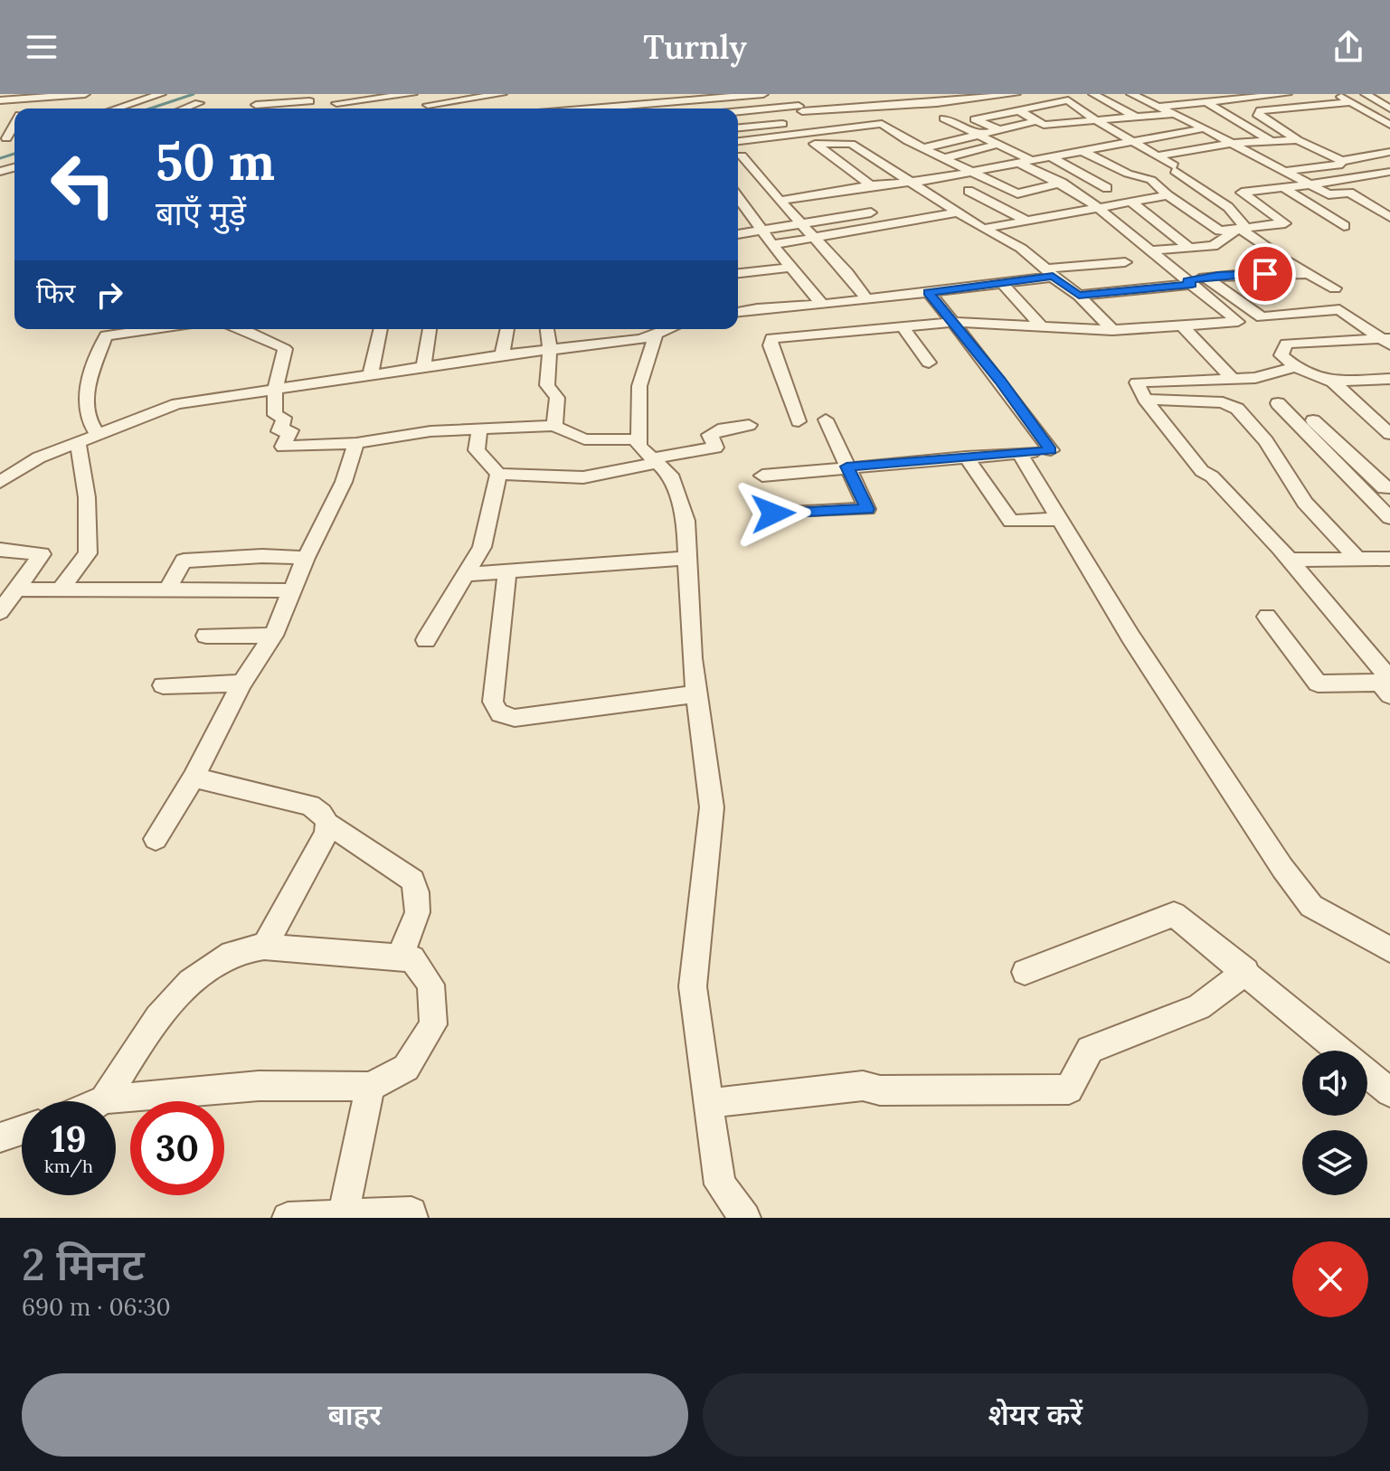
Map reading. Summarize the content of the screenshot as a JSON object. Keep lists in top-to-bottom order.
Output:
{
  "page": {
    "header": "Turnly",
    "turn": ["50 m", "बाएँ मुड़ें"],
    "then": "फिर",
    "speed": "19 km/h",
    "limit": "30",
    "heading": ["2 मिनट", "690 m · 06:30"],
    "buttons": ["बाहर", "शेयर करें"]
  }
}
